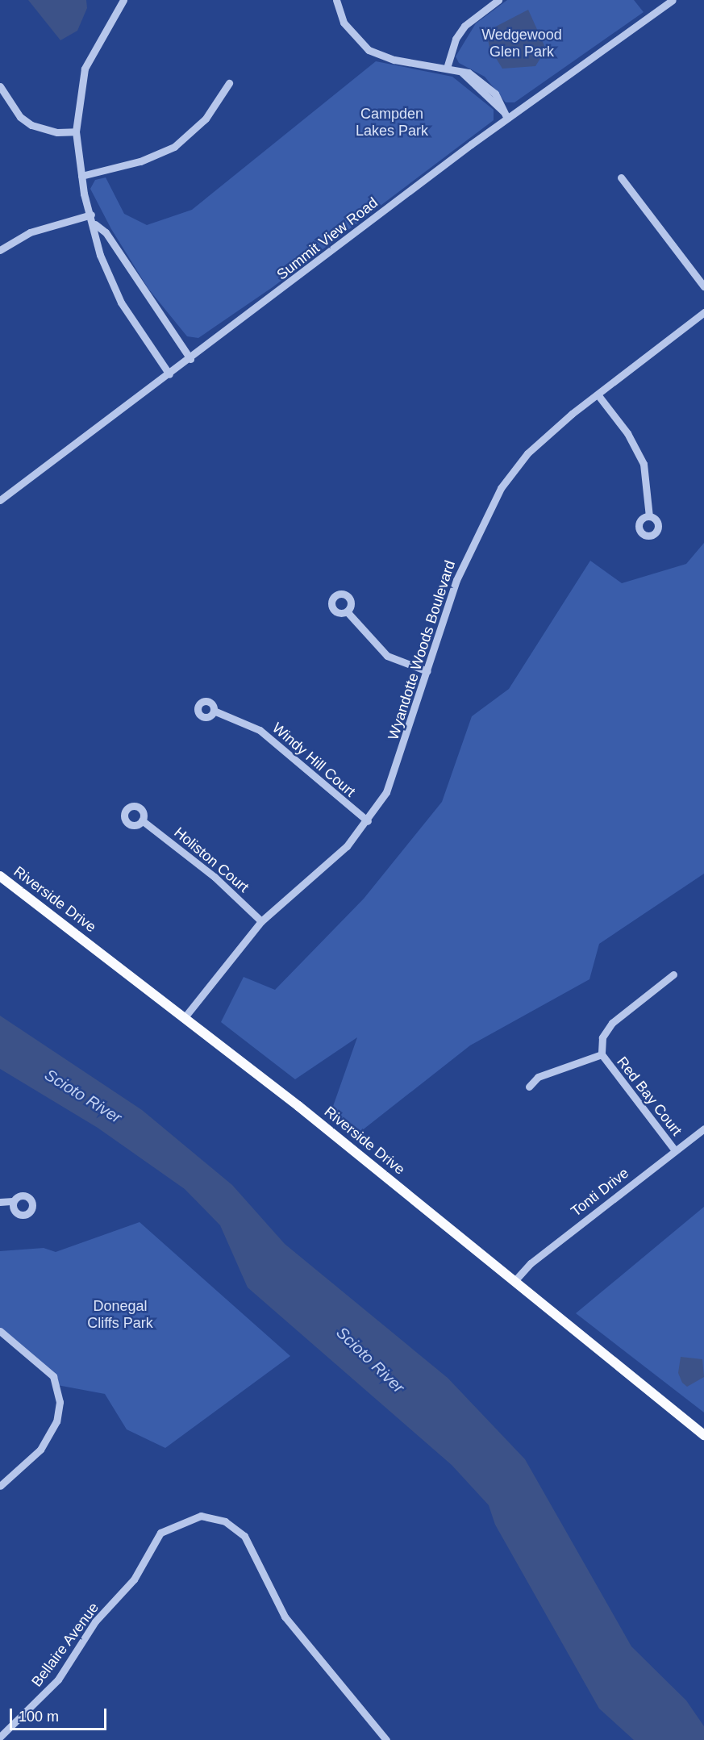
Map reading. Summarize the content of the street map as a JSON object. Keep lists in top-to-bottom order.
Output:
{
  "streets": {
    "main road": ["Riverside Drive"],
    "street": [
      "Summit View Road",
      "Wyandotte Woods Boulevard",
      "Windy Hill Court",
      "Holiston Court",
      "Red Bay Court",
      "Tonti Drive",
      "Bellaire Avenue"
    ]
  },
  "crossings": [
    ["Wyandotte Woods Boulevard", "Windy Hill Court"],
    ["Wyandotte Woods Boulevard", "Holiston Court"],
    ["Wyandotte Woods Boulevard", "Riverside Drive"],
    ["Riverside Drive", "Tonti Drive"],
    ["Red Bay Court", "Tonti Drive"]
  ],
  "water": ["Scioto River"],
  "parks": ["Wedgewood Glen Park", "Campden Lakes Park", "Donegal Cliffs Park"],
  "scale_bar": "100 m"
}
